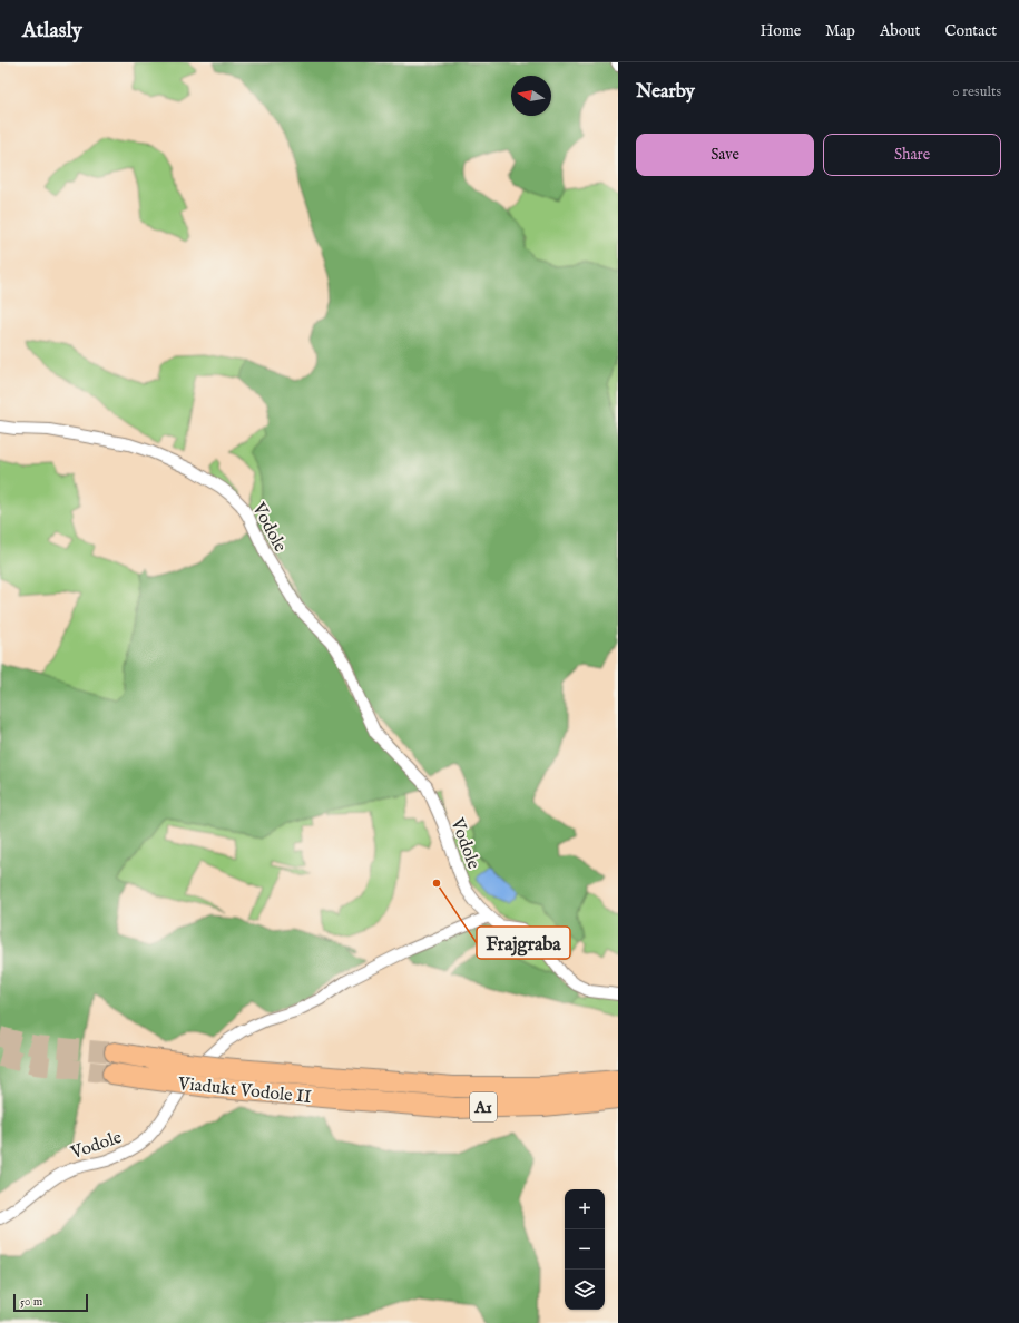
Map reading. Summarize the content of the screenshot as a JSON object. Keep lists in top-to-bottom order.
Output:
{
  "streets": {
    "highway": ["Viadukt Vodole II", "A1"],
    "street": ["Vodole"]
  },
  "places": ["Frajgraba"],
  "scale_bar": "50 m",
  "north": "left",
  "page": {
    "header": "Atlasly",
    "nav": [
      "Home",
      "Map",
      "About",
      "Contact"
    ],
    "heading": ["Nearby", "0 results"],
    "buttons": ["Save", "Share"],
    "map_buttons": ["+", "−"],
    "scale": "50 m"
  }
}
